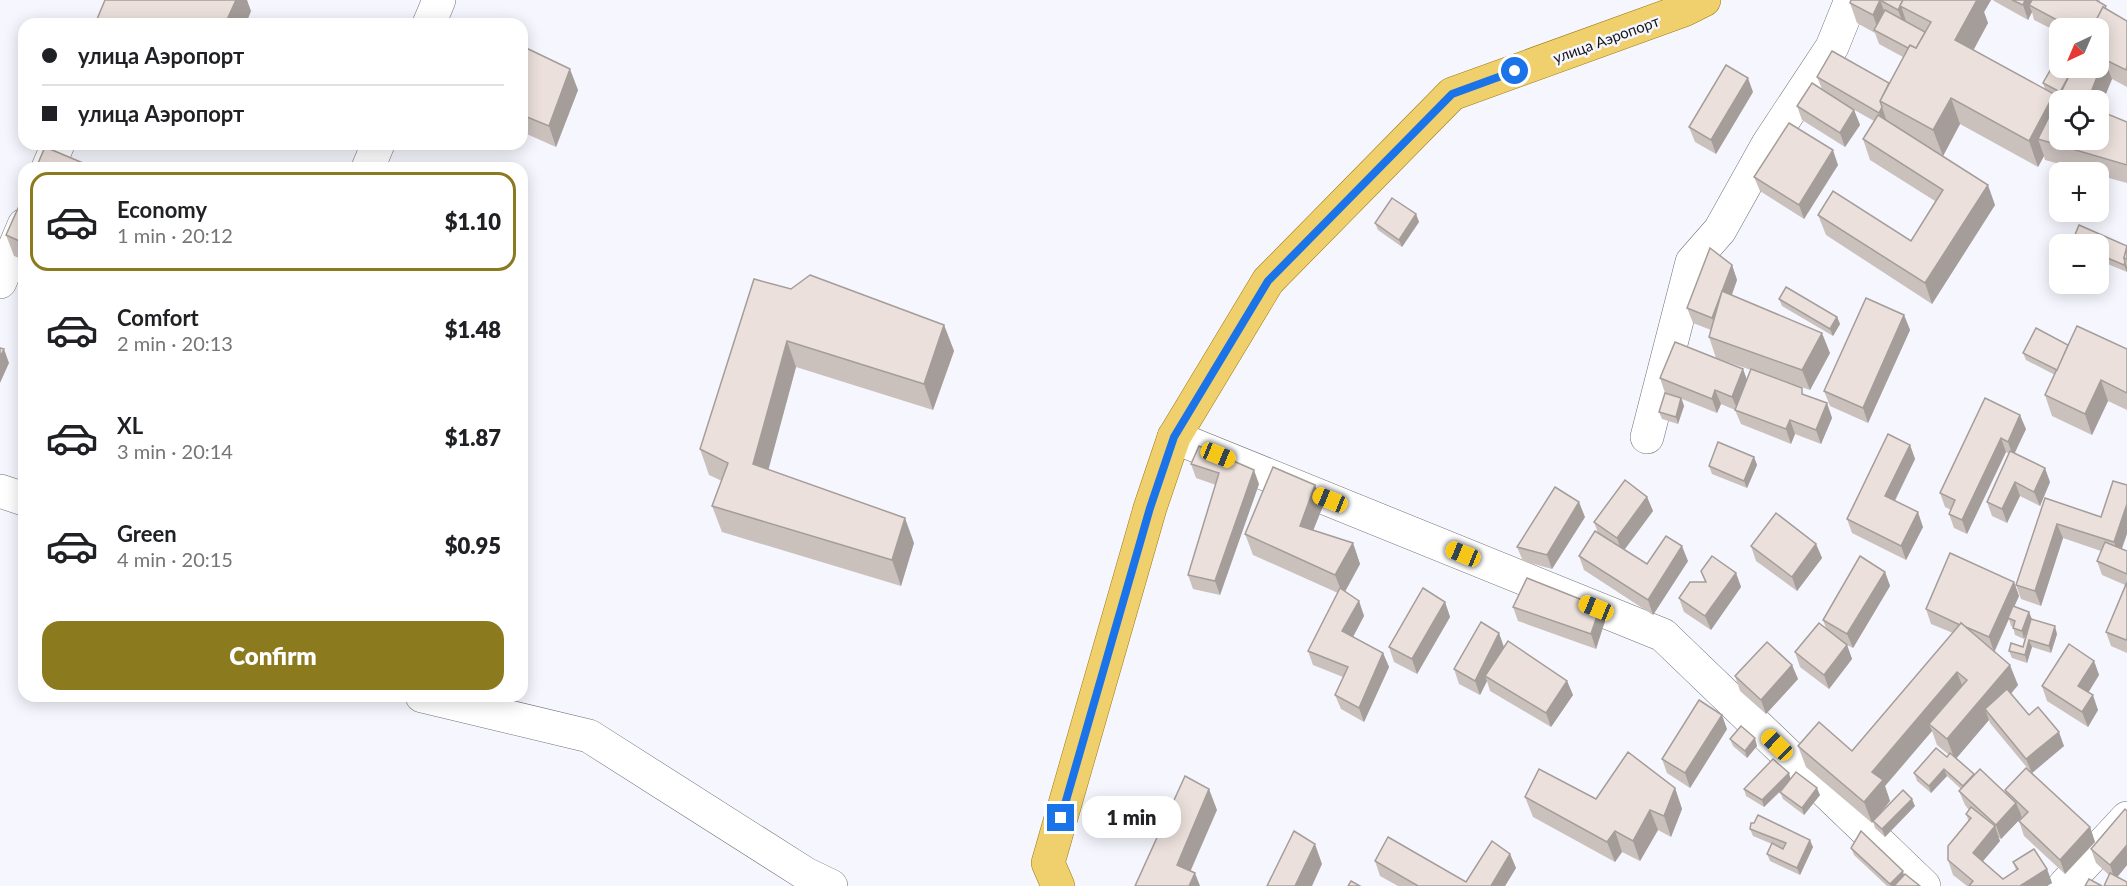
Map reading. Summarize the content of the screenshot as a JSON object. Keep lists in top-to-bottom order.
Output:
{
  "streets": {
    "main road": ["улица Аэропорт"]
  },
  "north": "bottom left",
  "page": {
    "map_buttons": ["+", "−"],
    "banner": ["улица Аэропорт", "улица Аэропорт"],
    "list": [
      {
        "name": "Economy",
        "note": "1 min · 20:12",
        "value": "$1.10"
      },
      {
        "name": "Comfort",
        "note": "2 min · 20:13",
        "value": "$1.48"
      },
      {
        "name": "XL",
        "note": "3 min · 20:14",
        "value": "$1.87"
      },
      {
        "name": "Green",
        "note": "4 min · 20:15",
        "value": "$0.95"
      }
    ],
    "buttons": "Confirm",
    "bubble": "1 min"
  }
}
